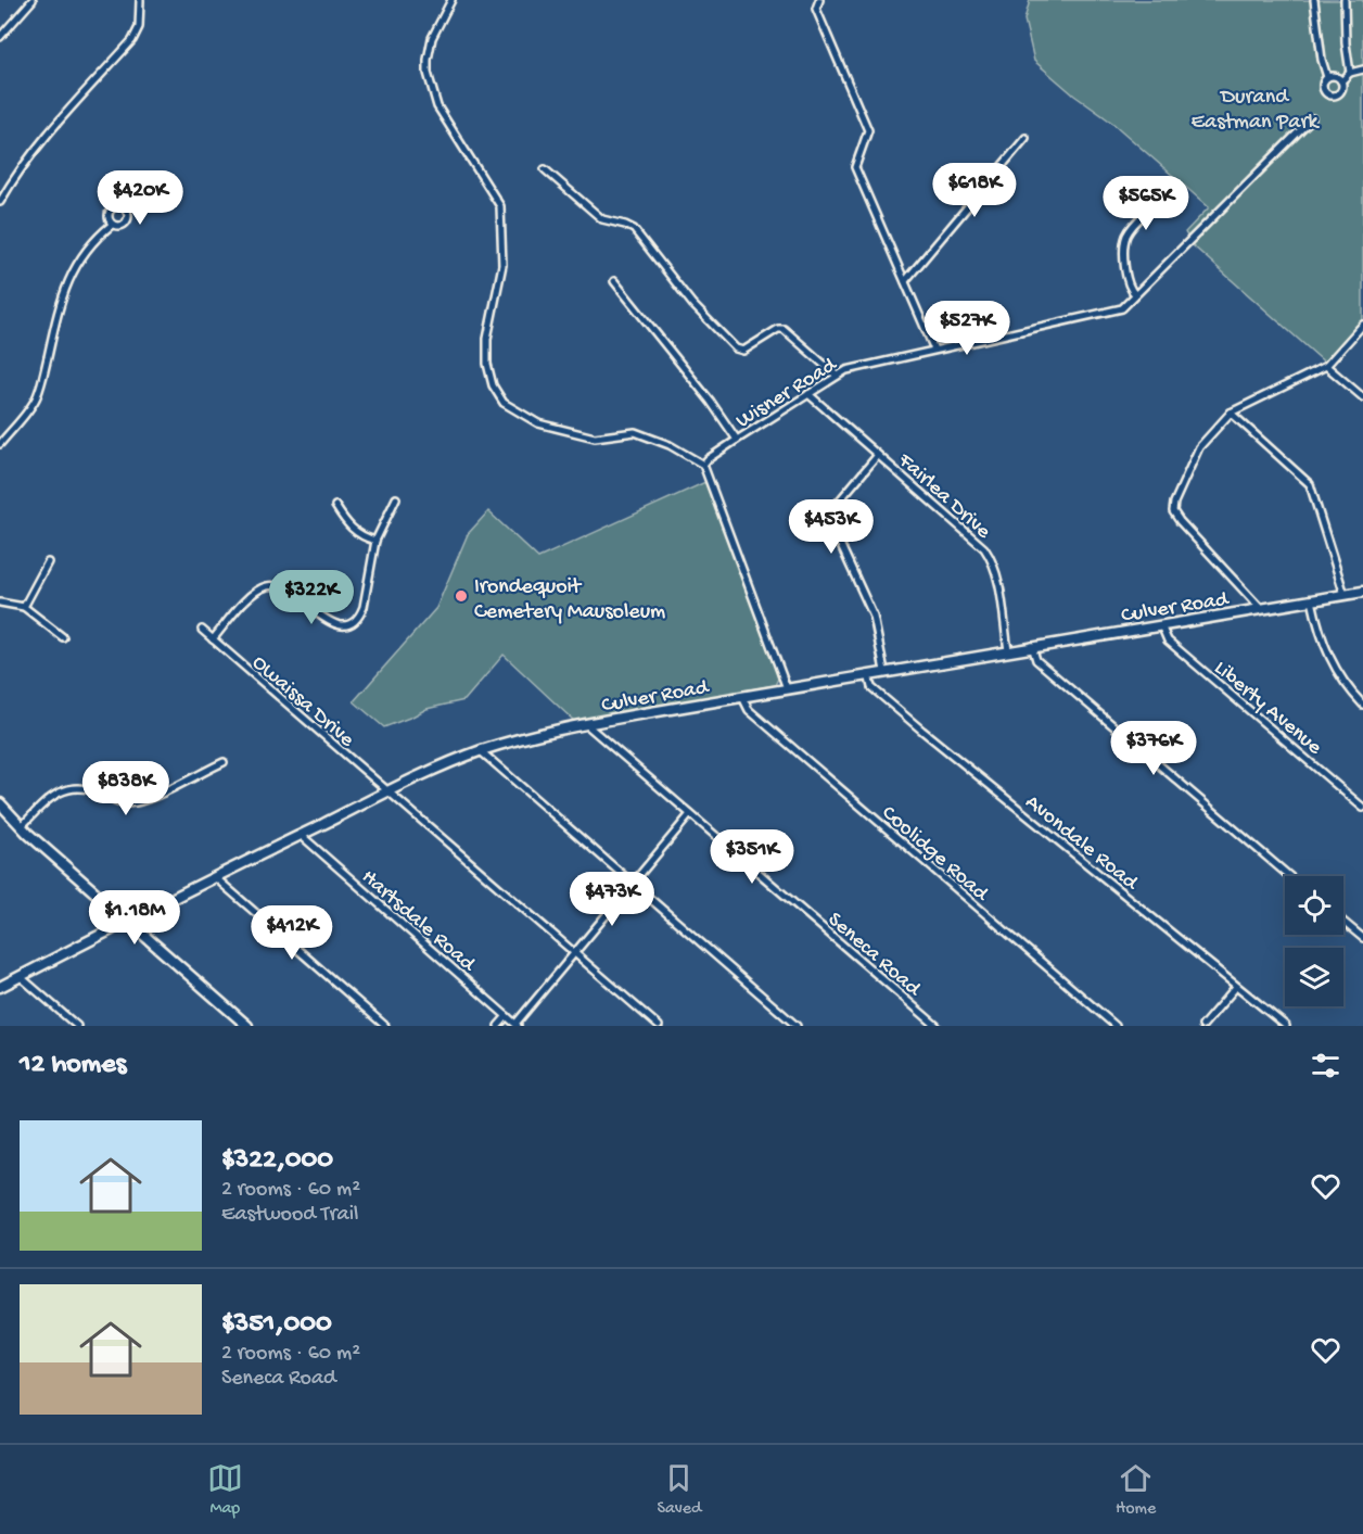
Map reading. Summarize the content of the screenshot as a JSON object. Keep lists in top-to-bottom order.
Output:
{
  "streets": {
    "main road": ["Culver Road"],
    "street": [
      "Wisner Road",
      "Fairlea Drive",
      "Owaissa Drive",
      "Liberty Avenue",
      "Avondale Road",
      "Coolidge Road",
      "Hartsdale Road",
      "Seneca Road"
    ]
  },
  "crossings": [
    ["Wisner Road", "Fairlea Drive"],
    ["Fairlea Drive", "Culver Road"],
    ["Culver Road", "Owaissa Drive"],
    ["Culver Road", "Liberty Avenue"],
    ["Culver Road", "Avondale Road"],
    ["Culver Road", "Coolidge Road"],
    ["Culver Road", "Hartsdale Road"],
    ["Culver Road", "Seneca Road"]
  ],
  "parks": ["Durand Eastman Park"],
  "places": ["Irondequoit Cemetery Mausoleum"],
  "page": {
    "price": [
      "$618K",
      "$420K",
      "$565K",
      "$527K",
      "$453K",
      "$322K",
      "$376K",
      "$838K",
      "$351K",
      "$473K",
      "$1.18M",
      "$412K"
    ],
    "heading": "12 homes",
    "list": [
      {
        "name": "$322,000",
        "note": "2 rooms · 60 m² · Eastwood Trail"
      },
      {
        "name": "$351,000",
        "note": "2 rooms · 60 m² · Seneca Road"
      }
    ],
    "tabs": ["Map", "Saved", "Home"]
  }
}
